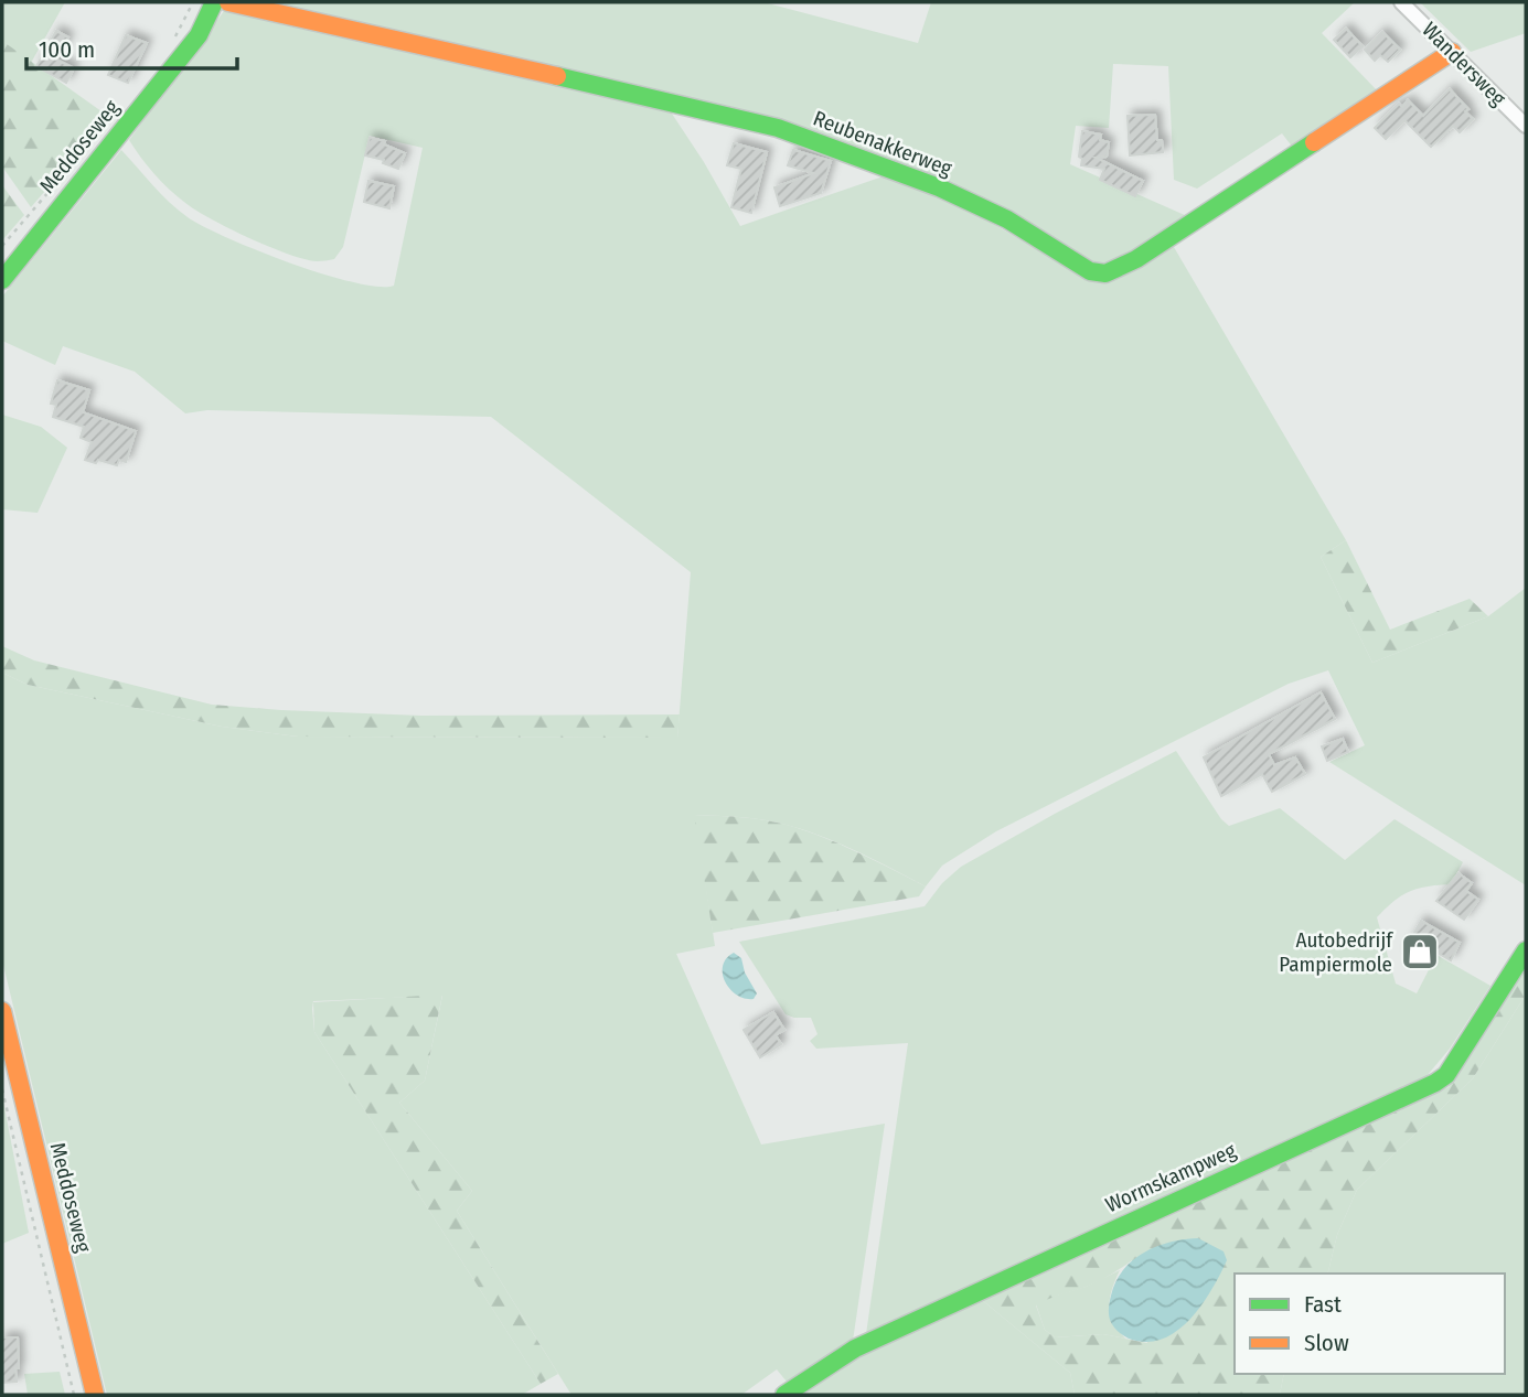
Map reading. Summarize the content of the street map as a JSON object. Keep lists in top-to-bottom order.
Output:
{
  "streets": {
    "street": [
      "Wandersweg",
      "Reubenakkerweg",
      "Meddoseweg",
      "Wormskampweg"
    ]
  },
  "crossings": [
    ["Wandersweg", "Reubenakkerweg"]
  ],
  "places": {
    "shop": ["Autobedrijf Pampiermole"]
  },
  "legend": ["Fast", "Slow"],
  "scale_bar": "100 m"
}
